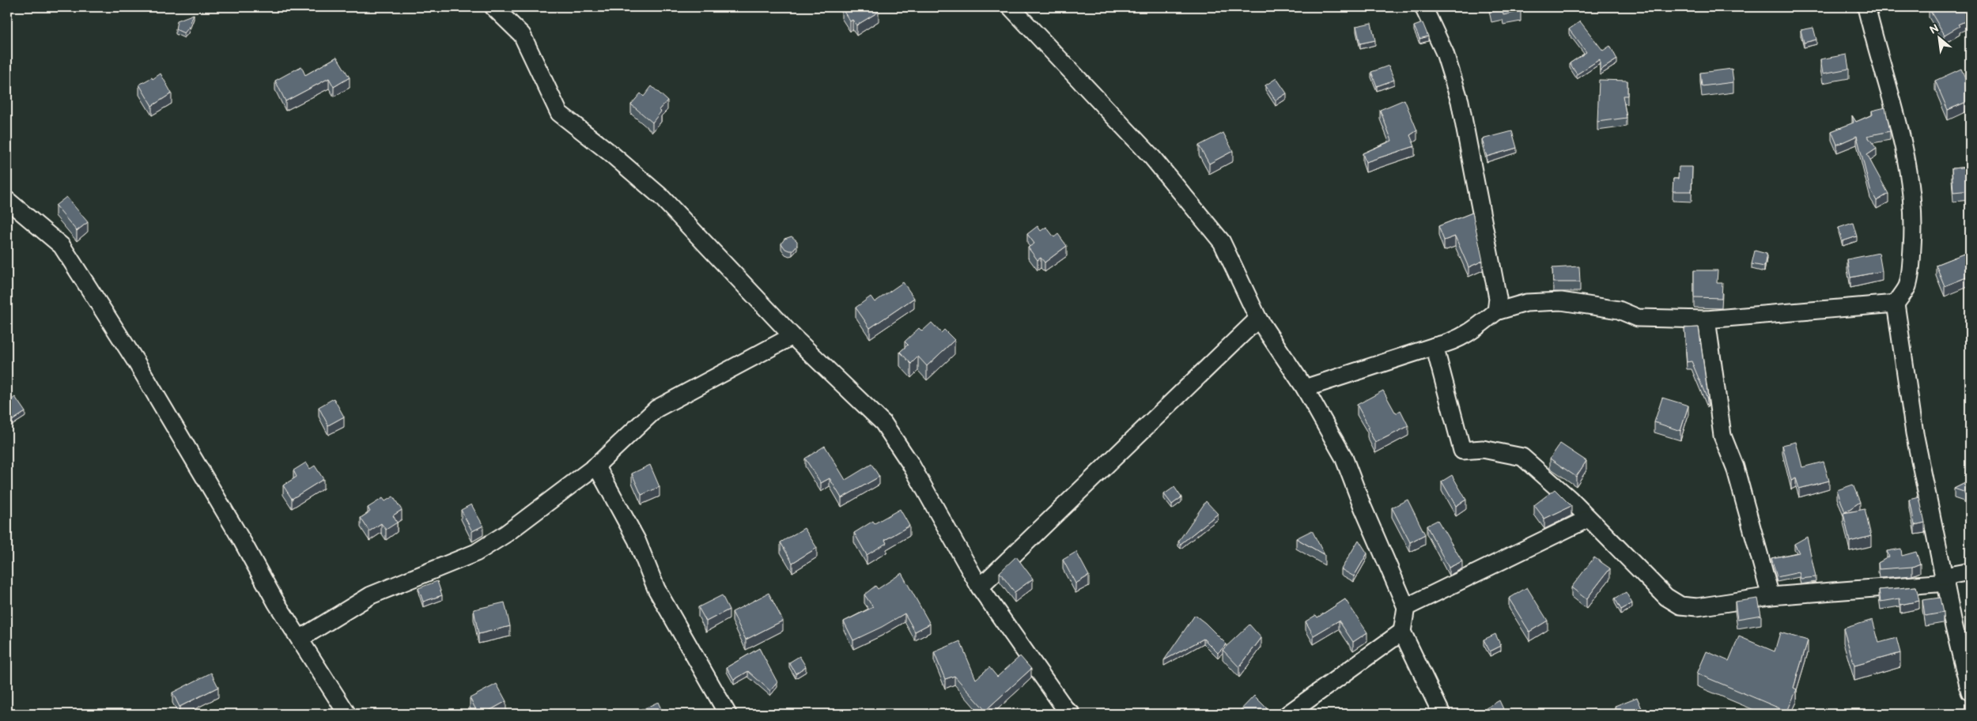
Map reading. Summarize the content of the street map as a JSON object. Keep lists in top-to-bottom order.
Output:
{
  "north": "top left"
}
